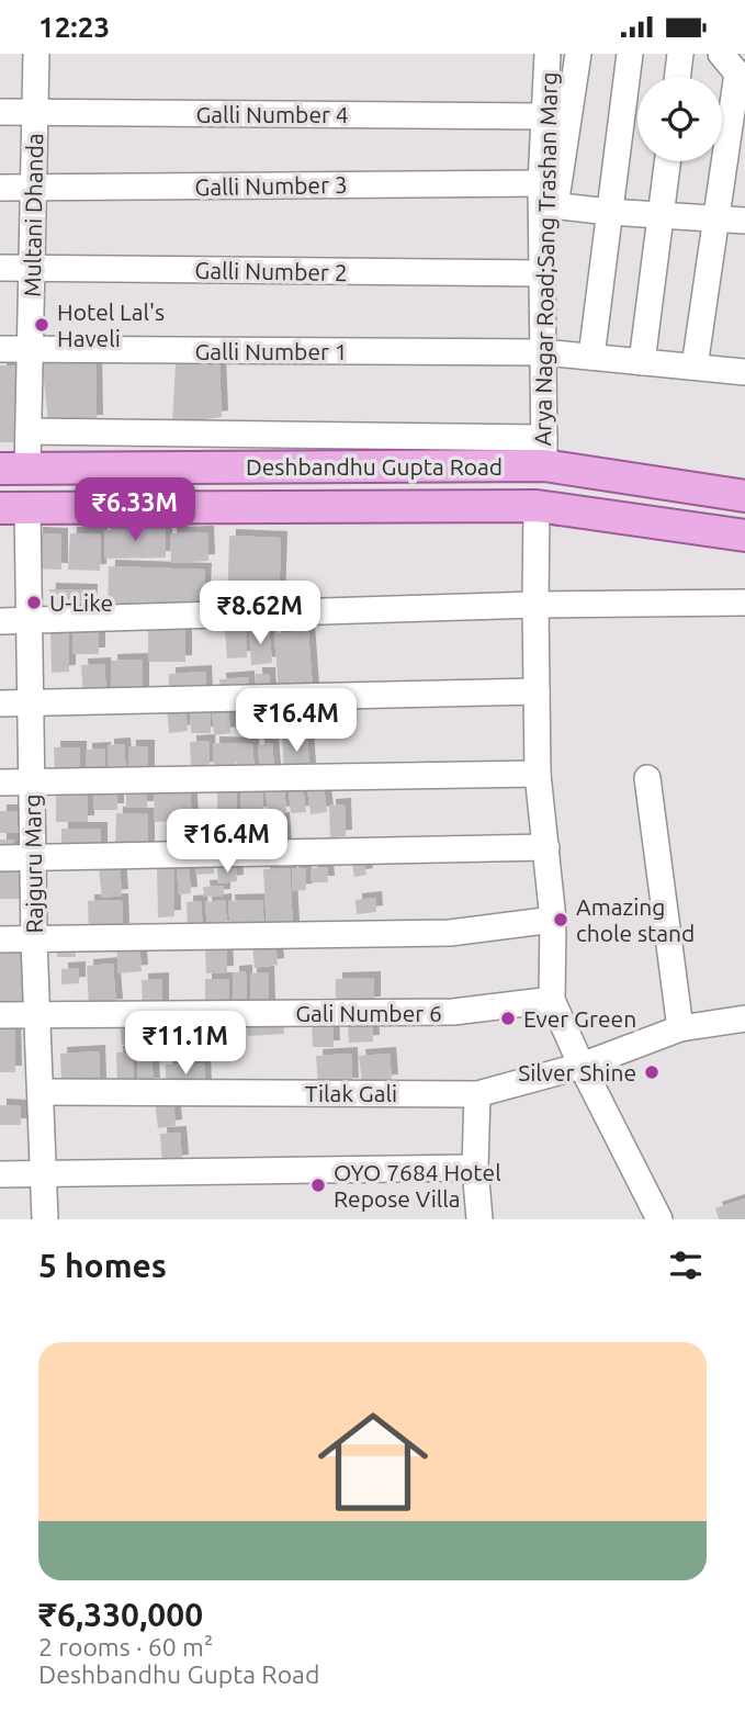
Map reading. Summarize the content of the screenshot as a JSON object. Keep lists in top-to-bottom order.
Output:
{
  "streets": {
    "main road": ["Deshbandhu Gupta Road"],
    "street": [
      "Galli Number 4",
      "Galli Number 3",
      "Multani Dhanda",
      "Arya Nagar Road;Sang Trashan Marg",
      "Galli Number 2",
      "Galli Number 1",
      "Rajguru Marg",
      "Gali Number 6",
      "Tilak Gali"
    ]
  },
  "crossings": [
    ["Galli Number 4", "Multani Dhanda"],
    ["Galli Number 4", "Arya Nagar Road;Sang Trashan Marg"],
    ["Galli Number 3", "Multani Dhanda"],
    ["Galli Number 3", "Arya Nagar Road;Sang Trashan Marg"],
    ["Multani Dhanda", "Galli Number 2"],
    ["Multani Dhanda", "Galli Number 1"],
    ["Multani Dhanda", "Deshbandhu Gupta Road"],
    ["Arya Nagar Road;Sang Trashan Marg", "Galli Number 2"],
    ["Arya Nagar Road;Sang Trashan Marg", "Galli Number 1"],
    ["Arya Nagar Road;Sang Trashan Marg", "Deshbandhu Gupta Road"],
    ["Deshbandhu Gupta Road", "Rajguru Marg"],
    ["Rajguru Marg", "Gali Number 6"],
    ["Rajguru Marg", "Tilak Gali"]
  ],
  "places": [
    "Hotel Lal's Haveli",
    "U-Like",
    "Amazing chole stand",
    "Ever Green",
    "Silver Shine",
    "OYO 7684 Hotel Repose Villa"
  ],
  "page": {
    "status": "12:23",
    "price": [
      "₹6.33M",
      "₹8.62M",
      "₹16.4M",
      "₹16.4M",
      "₹11.1M"
    ],
    "heading": "5 homes",
    "list": [
      {
        "name": "₹6,330,000",
        "note": "2 rooms · 60 m² · Deshbandhu Gupta Road"
      }
    ]
  }
}
